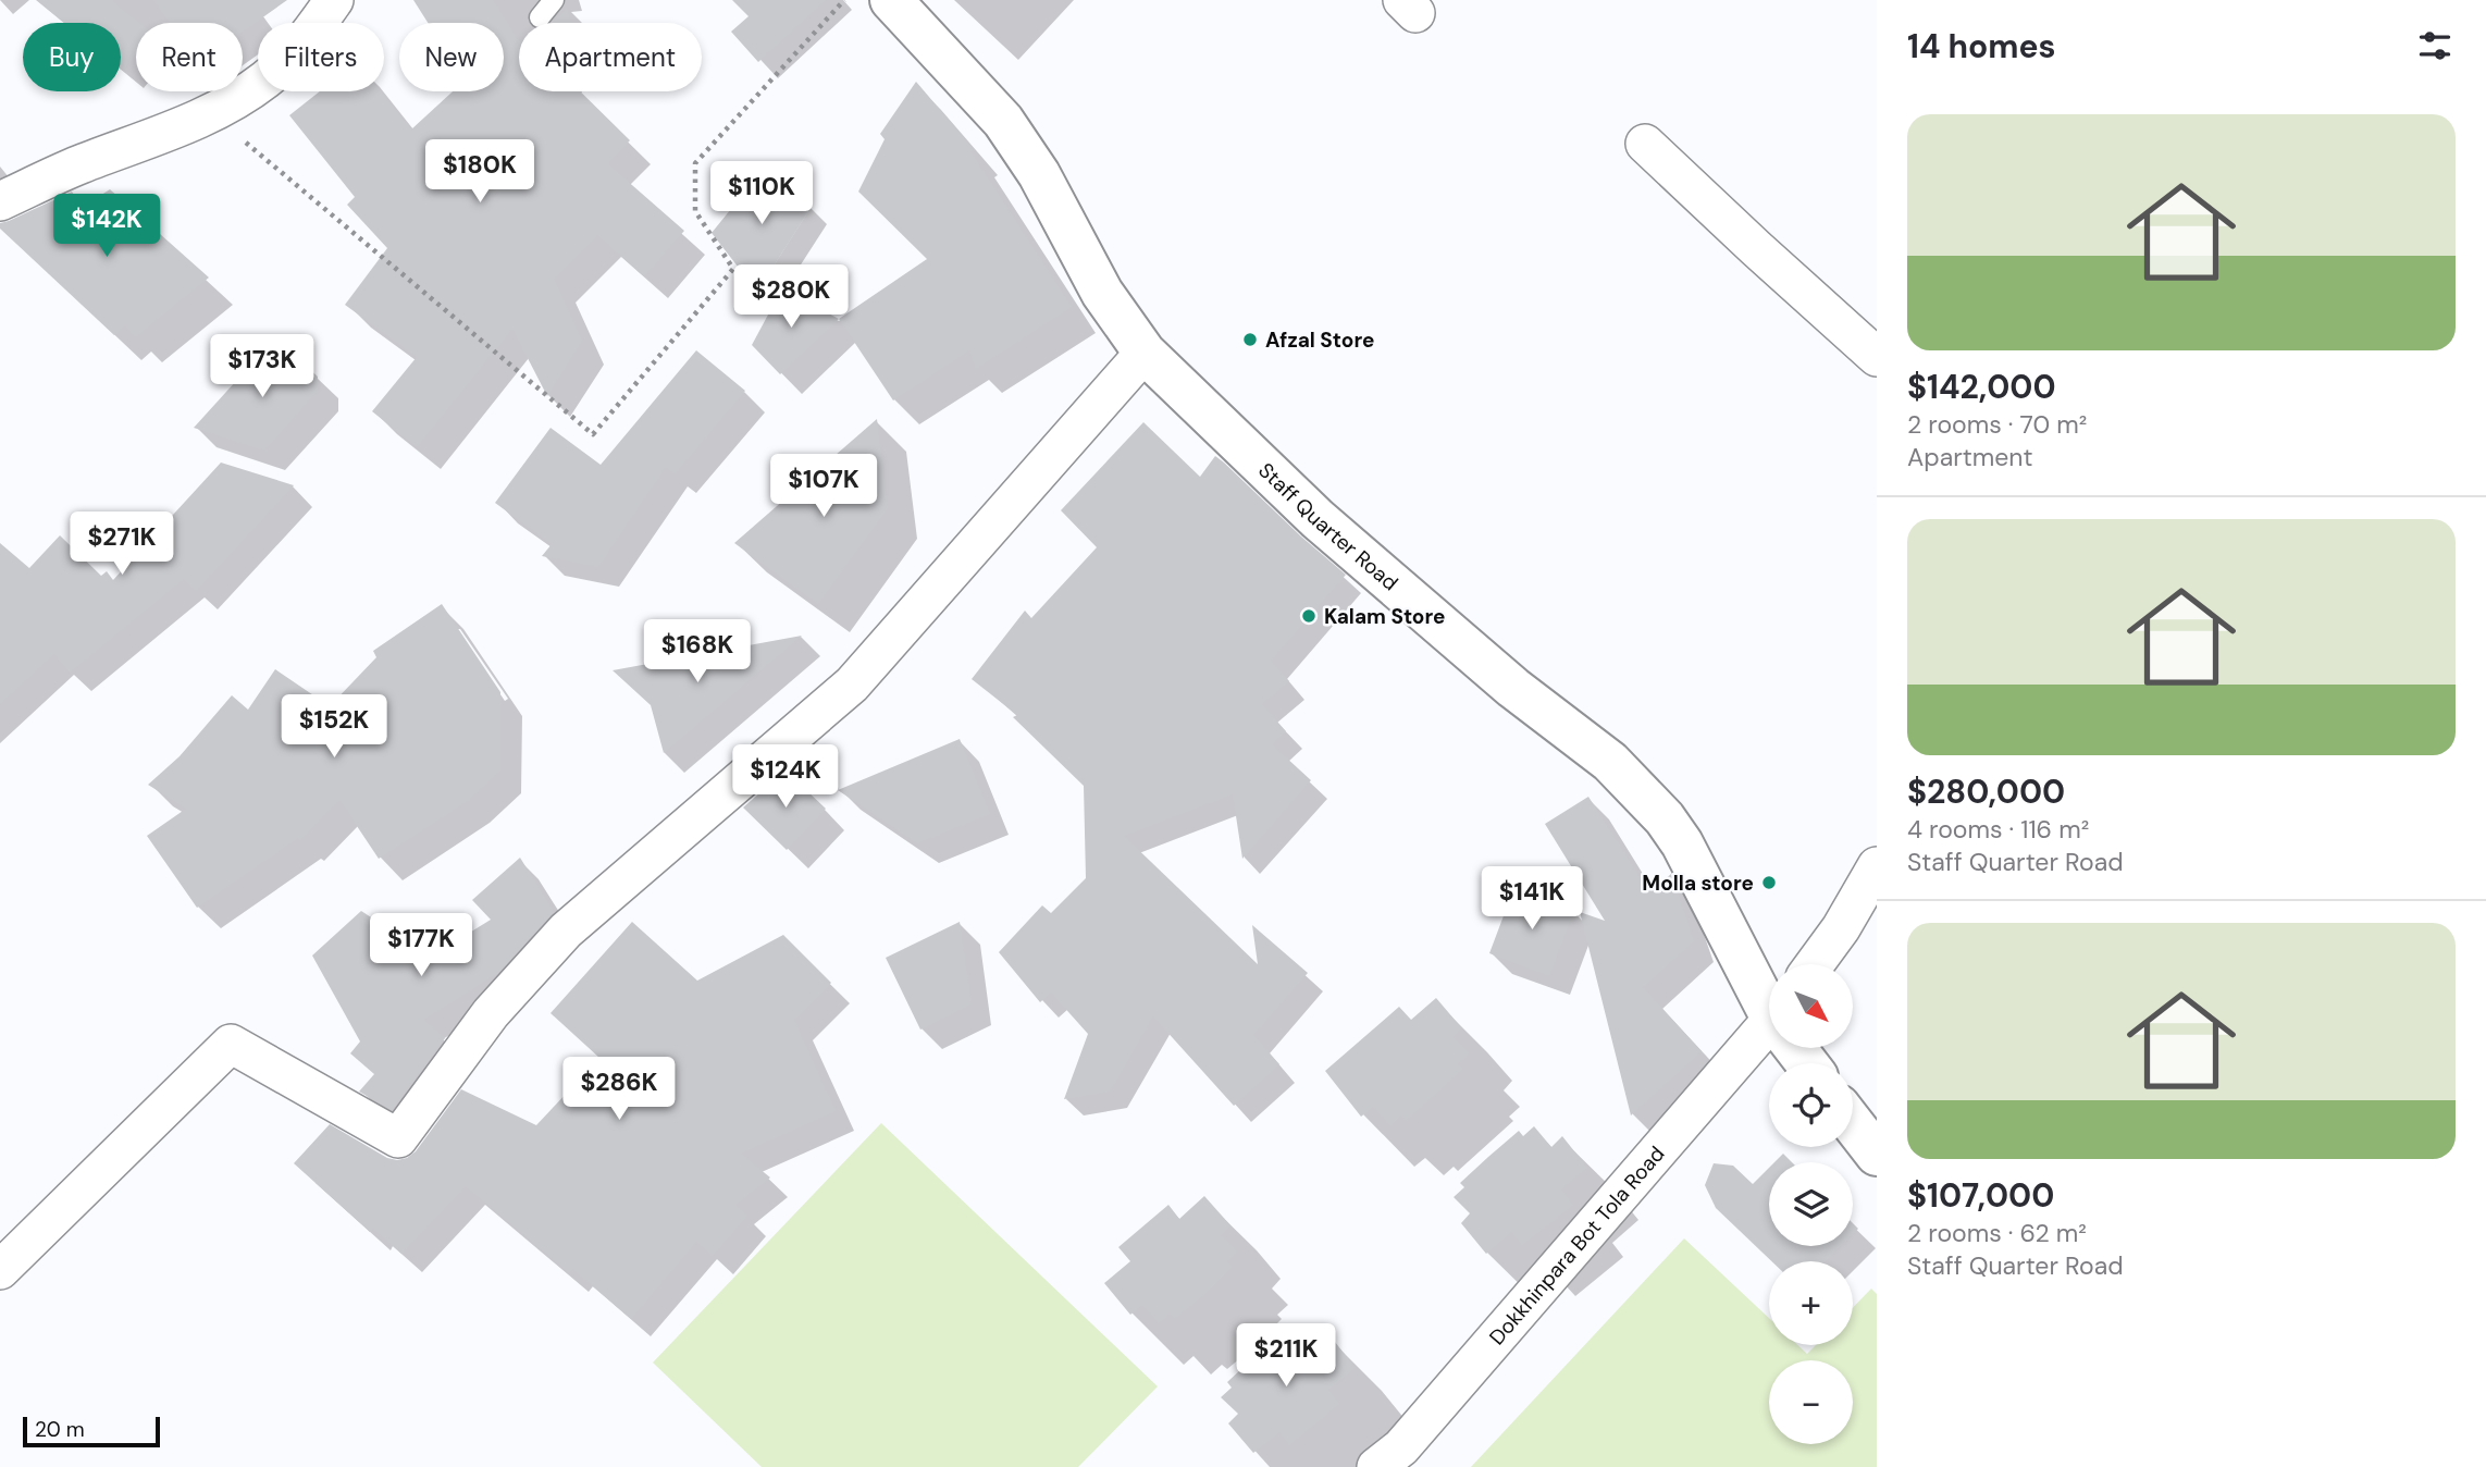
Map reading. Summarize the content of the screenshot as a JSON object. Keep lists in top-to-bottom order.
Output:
{
  "streets": {
    "street": ["Staff Quarter Road", "Dokkhinpara Bot Tola Road"]
  },
  "places": ["Afzal Store", "Kalam Store", "Molla store"],
  "scale_bar": "20 m",
  "north": "bottom right",
  "page": {
    "heading": "14 homes",
    "chip": [
      "Buy",
      "Rent",
      "Filters",
      "New",
      "Apartment"
    ],
    "list": [
      {
        "name": "$142,000",
        "note": "2 rooms · 70 m² · Apartment"
      },
      {
        "name": "$280,000",
        "note": "4 rooms · 116 m² · Staff Quarter Road"
      },
      {
        "name": "$107,000",
        "note": "2 rooms · 62 m² · Staff Quarter Road"
      }
    ],
    "price": [
      "$180K",
      "$110K",
      "$142K",
      "$280K",
      "$173K",
      "$107K",
      "$271K",
      "$168K",
      "$152K",
      "$124K",
      "$141K",
      "$177K",
      "$286K",
      "$211K"
    ],
    "map_buttons": ["+", "−"],
    "scale": "20 m"
  }
}
